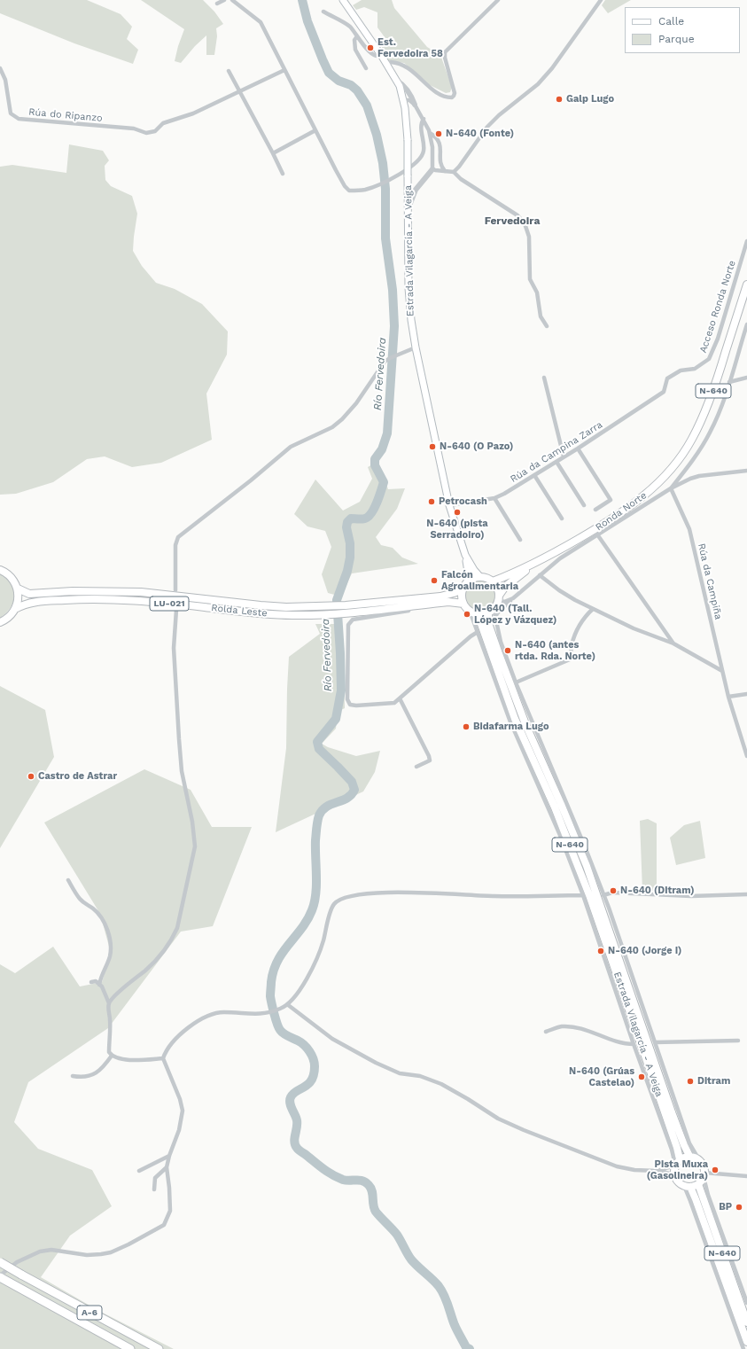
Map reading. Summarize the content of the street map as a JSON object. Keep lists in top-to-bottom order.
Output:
{
  "streets": {
    "highway": [
      "Estrada Vilagarcía - A Veiga",
      "N-640",
      "Ronda Norte",
      "LU-021",
      "Rolda Leste",
      "A-6"
    ],
    "street": [
      "Rúa do Ripanzo",
      "Acceso Ronda Norte",
      "Rúa da Campina Zarra",
      "Rúa da Campiña"
    ]
  },
  "crossings": [
    ["Estrada Vilagarcía - A Veiga", "N-640"],
    ["Estrada Vilagarcía - A Veiga", "Rúa da Campina Zarra"],
    ["Estrada Vilagarcía - A Veiga", "Ronda Norte"],
    ["Estrada Vilagarcía - A Veiga", "Rolda Leste"],
    ["Acceso Ronda Norte", "Rúa da Campina Zarra"],
    ["Ronda Norte", "Rolda Leste"]
  ],
  "districts": ["Fervedoira"],
  "water": ["Río Fervedoira"],
  "places": [
    "Est. Fervedoira 58",
    "Galp Lugo",
    "N-640 (Fonte)",
    "N-640 (O Pazo)",
    "Petrocash",
    "N-640 (pista Serradoiro)",
    "Falcón Agroalimentaria",
    "N-640 (Tall. López y Vázquez)",
    "N-640 (antes rtda. Rda. Norte)",
    "Bidafarma Lugo",
    "Castro de Astrar",
    "N-640 (Ditram)",
    "N-640 (Jorge I)",
    "N-640 (Grúas Castelao)",
    "Ditram",
    "Pista Muxa (Gasolineira)",
    "BP"
  ],
  "legend": ["Calle", "Parque"]
}
